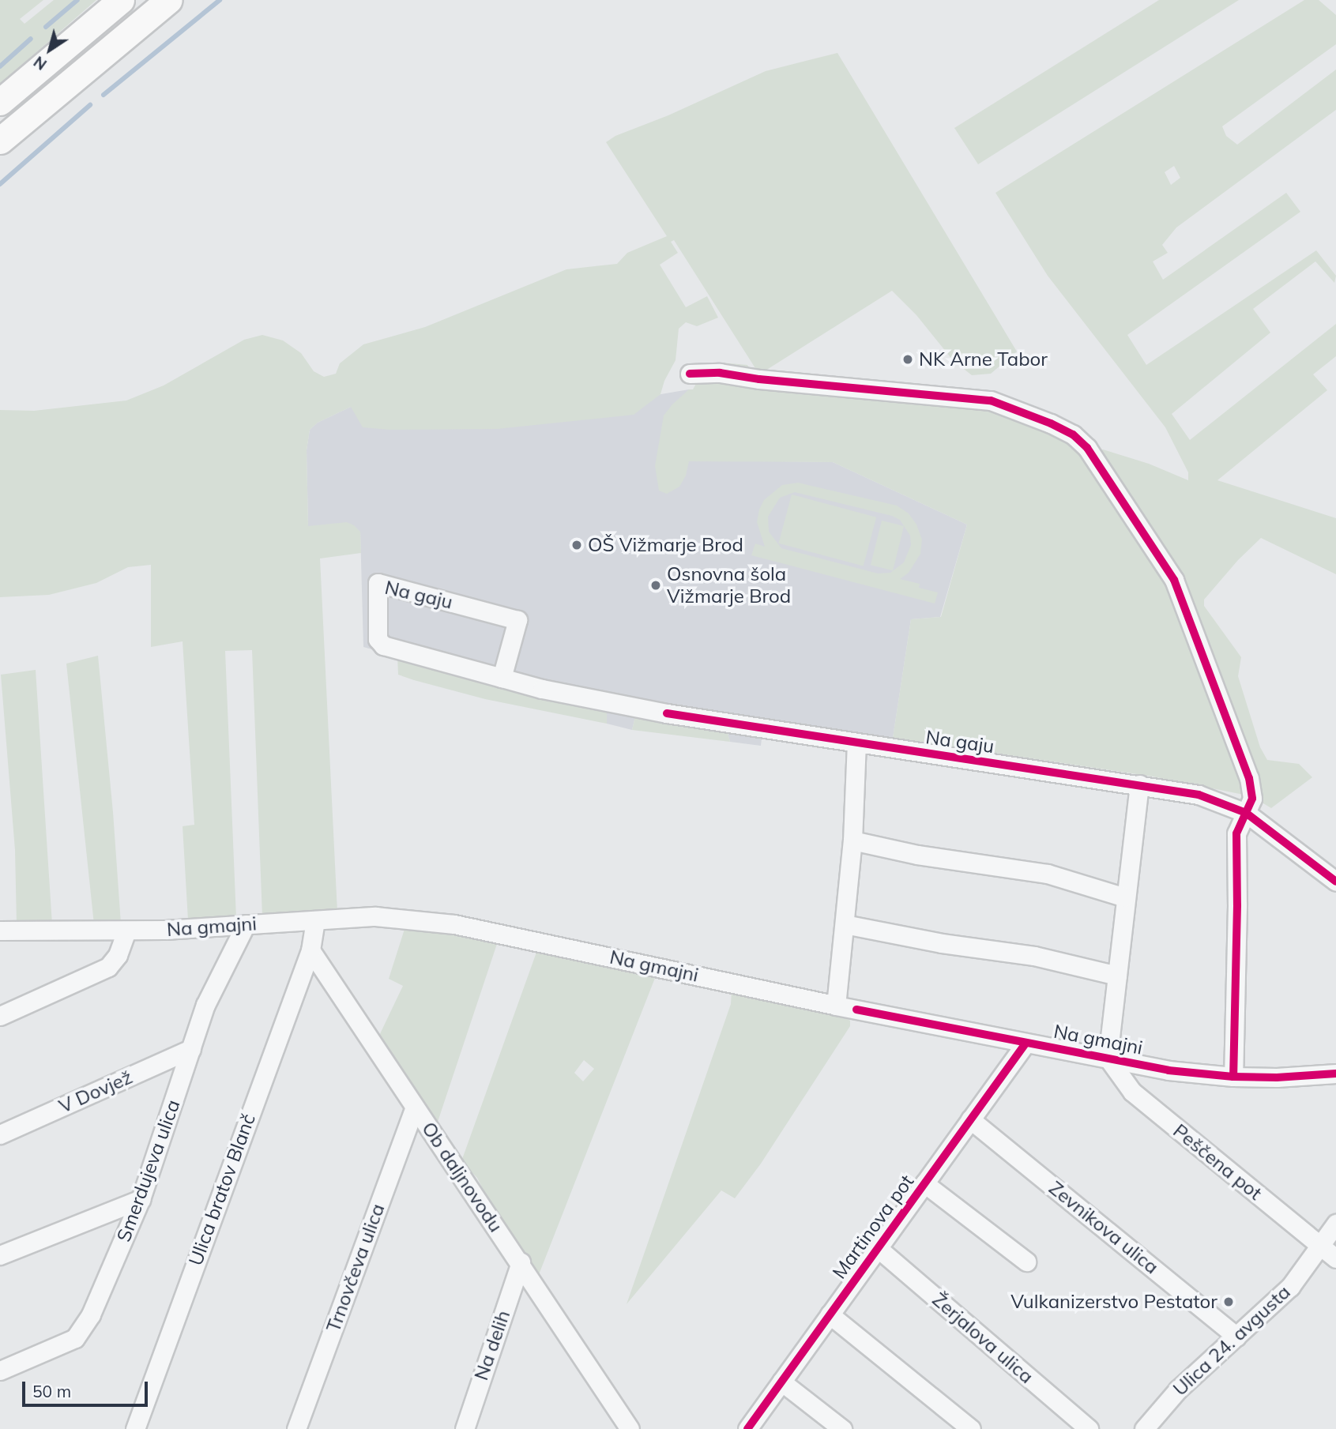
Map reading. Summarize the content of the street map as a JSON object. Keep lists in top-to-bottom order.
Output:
{
  "streets": {
    "street": [
      "Na gaju",
      "Na gmajni",
      "V Dovjež",
      "Peščena pot",
      "Smerdujeva ulica",
      "Ob daljnovodu",
      "Ulica bratov Blanč",
      "Martinova pot",
      "Zevnikova ulica",
      "Trnovčeva ulica",
      "Žerjalova ulica",
      "Ulica 24. avgusta",
      "Na delih"
    ]
  },
  "crossings": [
    ["Na gmajni", "Peščena pot"],
    ["Na gmajni", "Smerdujeva ulica"],
    ["Na gmajni", "Martinova pot"],
    ["V Dovjež", "Smerdujeva ulica"],
    ["Peščena pot", "Ulica 24. avgusta"],
    ["Ob daljnovodu", "Ulica bratov Blanč"],
    ["Ob daljnovodu", "Trnovčeva ulica"],
    ["Ob daljnovodu", "Na delih"],
    ["Martinova pot", "Zevnikova ulica"],
    ["Martinova pot", "Žerjalova ulica"],
    ["Zevnikova ulica", "Ulica 24. avgusta"]
  ],
  "places": [
    "NK Arne Tabor",
    "OŠ Vižmarje Brod",
    "Osnovna šola Vižmarje Brod",
    "Vulkanizerstvo Pestator"
  ],
  "scale_bar": "50 m",
  "north": "bottom left"
}
